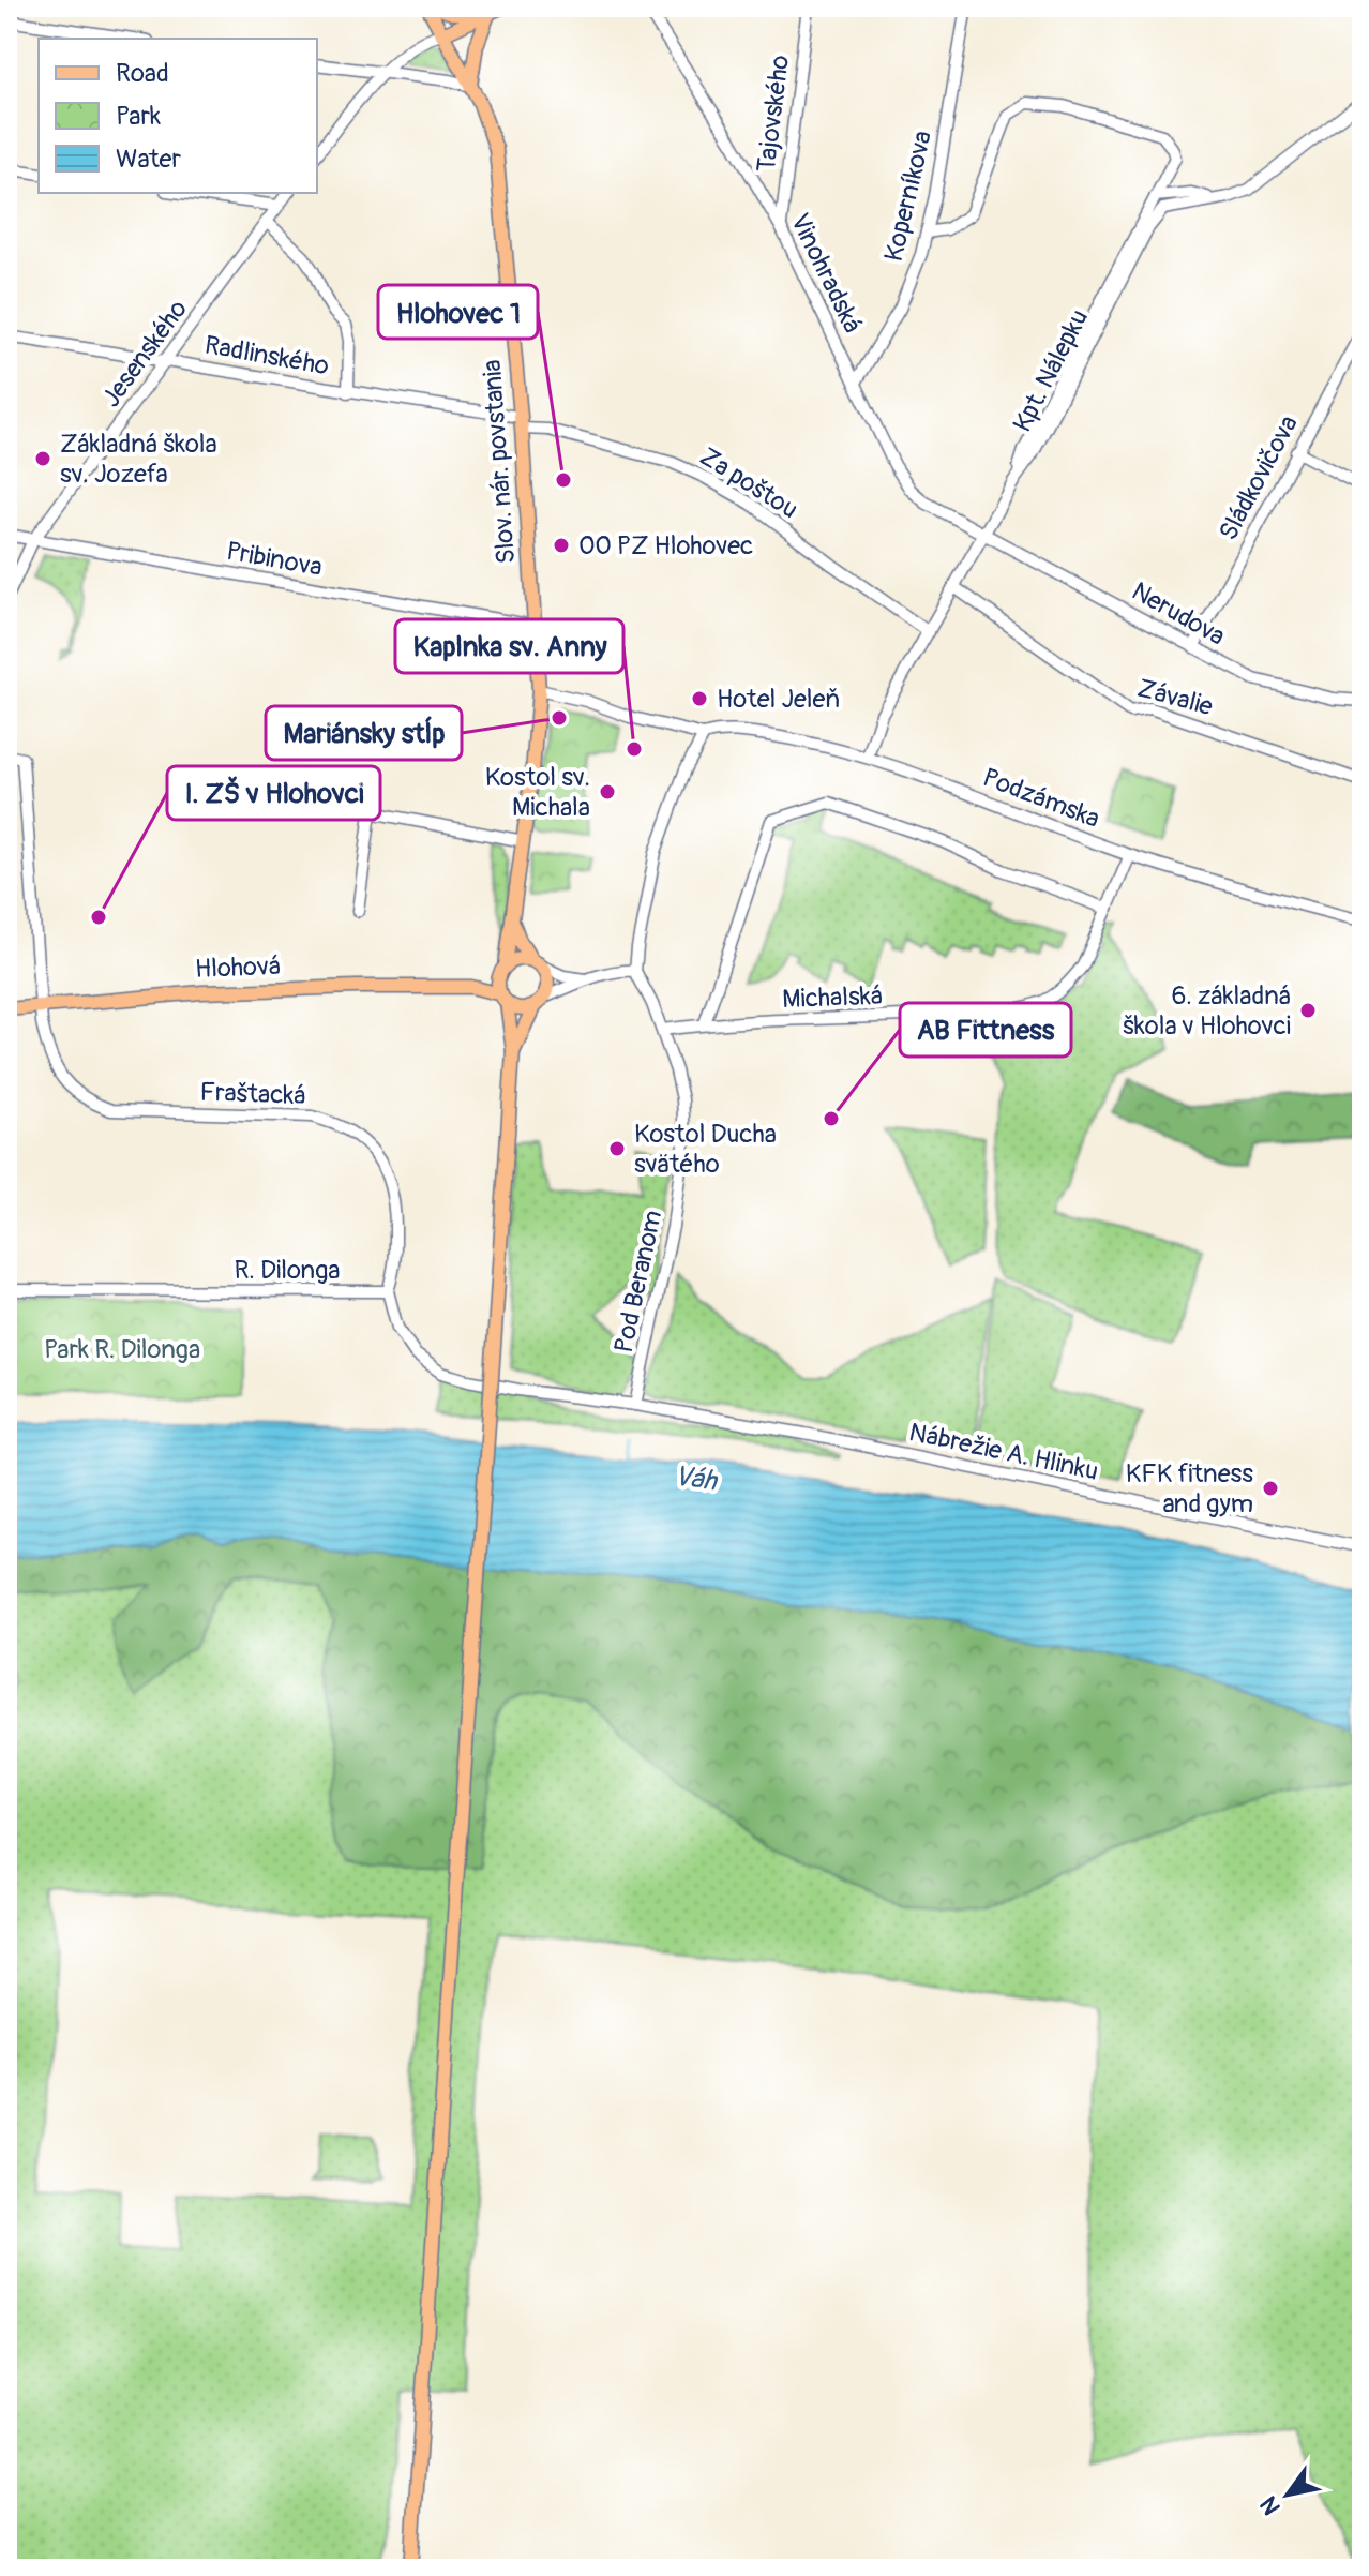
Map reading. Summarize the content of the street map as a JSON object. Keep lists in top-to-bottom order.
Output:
{
  "streets": {
    "main road": ["Slov. nár. povstania", "Hlohová"],
    "street": [
      "Tajovského",
      "Koperníkova",
      "Vinohradská",
      "Jesenského",
      "Radlinského",
      "Kpt. Nálepku",
      "Sládkovičova",
      "Za poštou",
      "Pribinova",
      "Nerudova",
      "Závalie",
      "Podzámska",
      "Michalská",
      "Fraštacká",
      "R. Dilonga",
      "Pod Beranom",
      "Nábrežie A. Hlinku"
    ]
  },
  "crossings": [
    ["Tajovského", "Vinohradská"],
    ["Koperníkova", "Vinohradská"],
    ["Vinohradská", "Kpt. Nálepku"],
    ["Vinohradská", "Nerudova"],
    ["Jesenského", "Radlinského"],
    ["Jesenského", "Pribinova"],
    ["Radlinského", "Slov. nár. povstania"],
    ["Radlinského", "Za poštou"],
    ["Kpt. Nálepku", "Za poštou"],
    ["Kpt. Nálepku", "Nerudova"],
    ["Kpt. Nálepku", "Závalie"],
    ["Kpt. Nálepku", "Podzámska"],
    ["Slov. nár. povstania", "Za poštou"],
    ["Slov. nár. povstania", "Pribinova"],
    ["Slov. nár. povstania", "Podzámska"],
    ["Slov. nár. povstania", "Hlohová"],
    ["Sládkovičova", "Nerudova"],
    ["Podzámska", "Michalská"],
    ["Hlohová", "Fraštacká"],
    ["Michalská", "Pod Beranom"],
    ["Fraštacká", "R. Dilonga"],
    ["Fraštacká", "Nábrežie A. Hlinku"],
    ["R. Dilonga", "Nábrežie A. Hlinku"],
    ["Pod Beranom", "Nábrežie A. Hlinku"]
  ],
  "water": ["Váh"],
  "parks": ["Park R. Dilonga"],
  "places": [
    "Základná škola sv. Jozefa",
    "Hlohovec 1",
    "OO PZ Hlohovec",
    "Hotel Jeleň",
    "Mariánsky stĺp",
    "Kaplnka sv. Anny",
    "Kostol sv. Michala",
    "I. ZŠ v Hlohovci",
    "6. základná škola v Hlohovci",
    "AB Fittness",
    "Kostol Ducha svätého",
    "KFK fitness and gym"
  ],
  "legend": ["Road", "Park", "Water"],
  "north": "bottom left"
}
